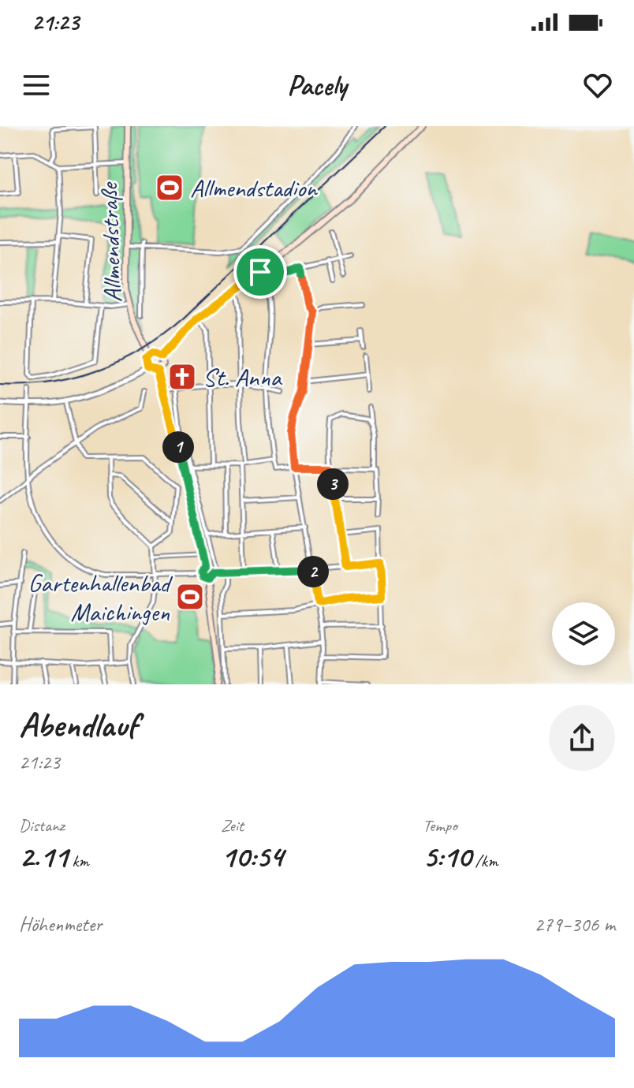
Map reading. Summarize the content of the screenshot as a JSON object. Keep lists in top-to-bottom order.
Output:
{
  "streets": {
    "main road": ["Allmendstraße"]
  },
  "places": {
    "sports": ["Allmendstadion", "Gartenhallenbad Maichingen"],
    "church": ["St. Anna"]
  },
  "page": {
    "status": "21:23",
    "header": "Pacely",
    "pins": ["1", "3", "2"],
    "heading": ["Abendlauf", "21:23"],
    "stats": [
      ["Distanz", "2.11 km"],
      ["Zeit", "10:54"],
      ["Tempo", "5:10 /km"]
    ],
    "chart": ["Höhenmeter", "279–306 m"]
  }
}
